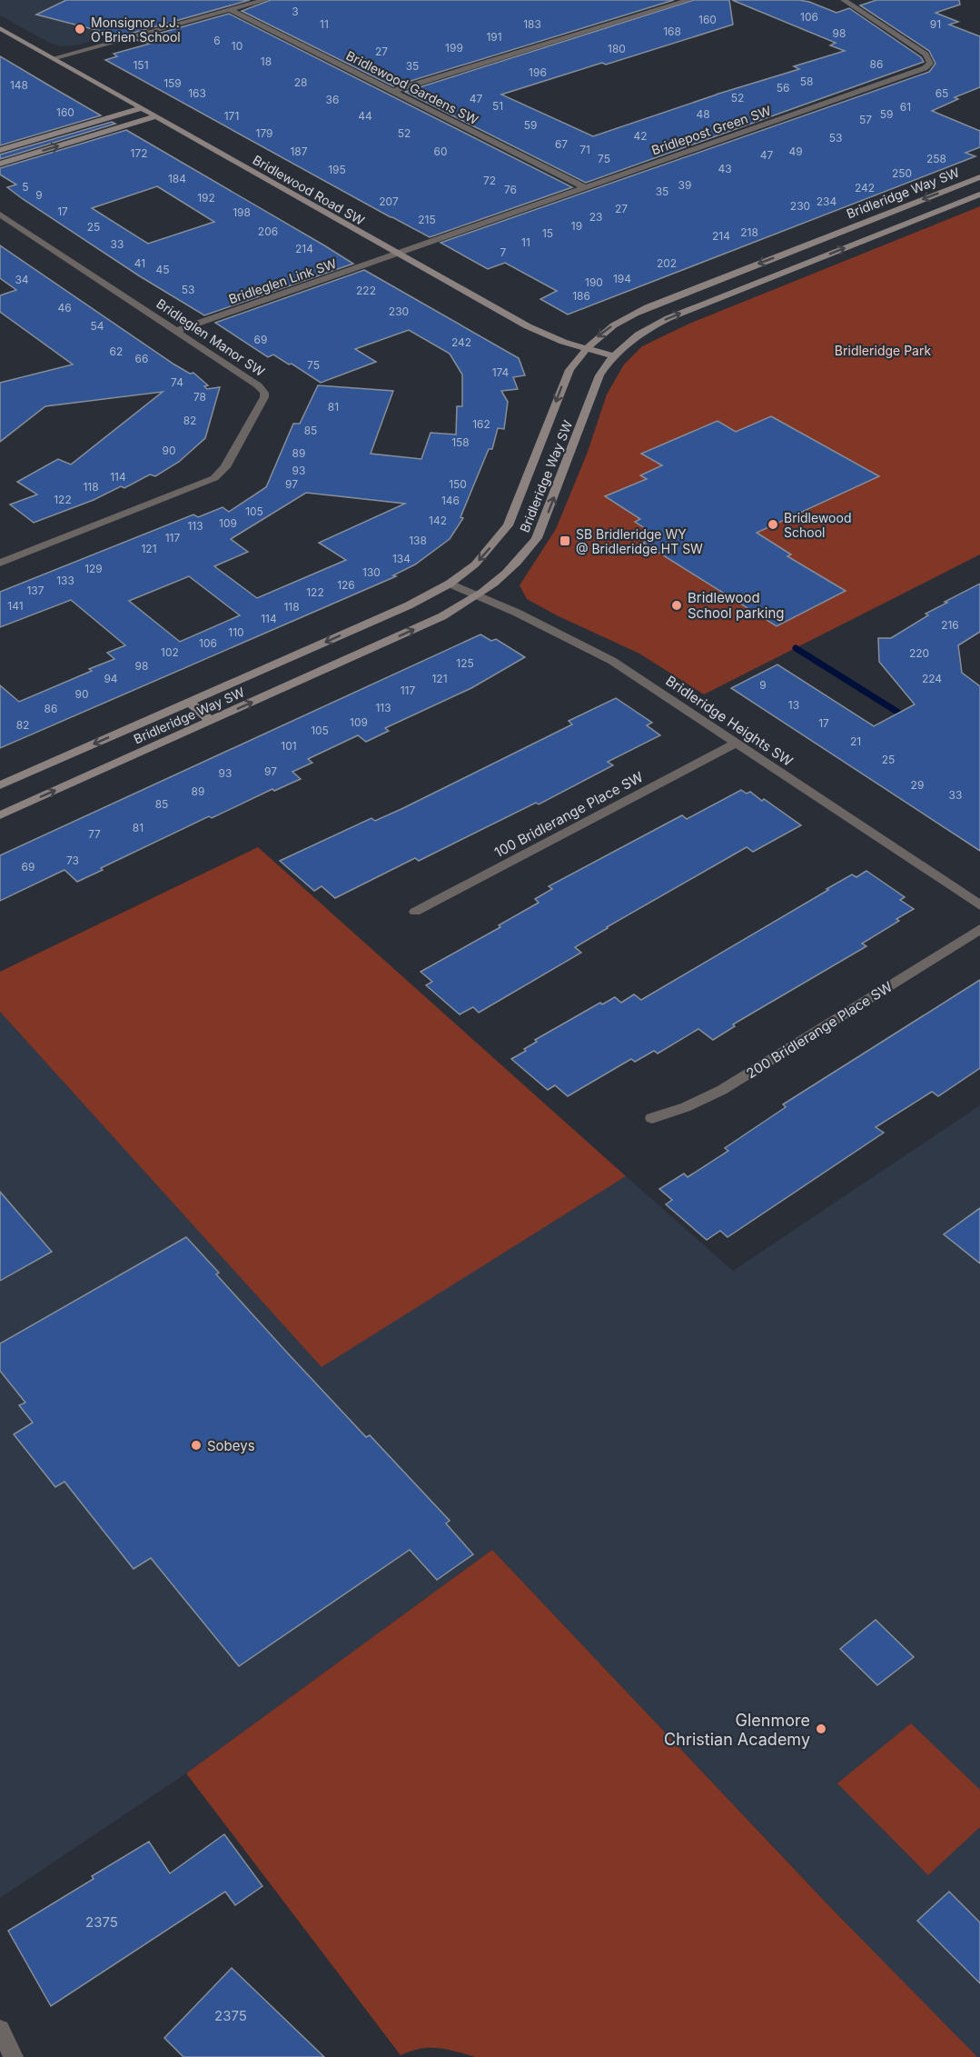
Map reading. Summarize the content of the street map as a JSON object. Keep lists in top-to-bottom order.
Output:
{
  "streets": {
    "street": [
      "Bridlewood Gardens SW",
      "Bridlepost Green SW",
      "Bridlewood Road SW",
      "Bridleridge Way SW",
      "Bridleglen Link SW",
      "Bridleglen Manor SW",
      "Bridleridge Heights SW",
      "100 Bridlerange Place SW",
      "200 Bridlerange Place SW"
    ]
  },
  "crossings": [
    ["Bridlewood Gardens SW", "Bridlepost Green SW"],
    ["Bridlepost Green SW", "Bridlewood Road SW"],
    ["Bridlepost Green SW", "Bridleglen Link SW"],
    ["Bridlewood Road SW", "Bridleridge Way SW"],
    ["Bridlewood Road SW", "Bridleglen Link SW"],
    ["Bridleridge Way SW", "Bridleridge Heights SW"],
    ["Bridleglen Link SW", "Bridleglen Manor SW"],
    ["Bridleridge Heights SW", "100 Bridlerange Place SW"]
  ],
  "parks": ["Bridleridge Park"],
  "places": {
    "other": [
      "Monsignor J.J. O'Brien School",
      "Bridlewood School",
      "Bridlewood School parking",
      "Sobeys",
      "Glenmore Christian Academy"
    ],
    "transit": ["SB Bridleridge WY @ Bridleridge HT SW"]
  },
  "house_numbers": [
    "3",
    "106",
    "160",
    "11",
    "183",
    "91",
    "168",
    "98",
    "191",
    "6",
    "10",
    "199",
    "180",
    "27",
    "18",
    "86",
    "151",
    "35",
    "196",
    "58",
    "28",
    "159",
    "148",
    "56",
    "163",
    "65",
    "52",
    "47",
    "36",
    "51",
    "61",
    "160",
    "48",
    "59",
    "171",
    "44",
    "57",
    "59",
    "179",
    "52",
    "42",
    "53",
    "67",
    "71",
    "187",
    "60",
    "49",
    "172",
    "47",
    "75",
    "258",
    "43",
    "195",
    "250",
    "184",
    "72",
    "39",
    "5",
    "242",
    "76",
    "35",
    "9",
    "192",
    "207",
    "234",
    "230",
    "27",
    "17",
    "198",
    "23",
    "215",
    "19",
    "25",
    "206",
    "218",
    "15",
    "214",
    "11",
    "33",
    "214",
    "7",
    "41",
    "202",
    "45",
    "194",
    "34",
    "190",
    "53",
    "222",
    "186",
    "46",
    "230",
    "54",
    "69",
    "242",
    "62",
    "66",
    "75",
    "174",
    "74",
    "78",
    "81",
    "82",
    "162",
    "85",
    "158",
    "90",
    "89",
    "93",
    "114",
    "97",
    "150",
    "118",
    "122",
    "146",
    "105",
    "142",
    "109",
    "113",
    "117",
    "138",
    "121",
    "134",
    "129",
    "130",
    "133",
    "126",
    "137",
    "122",
    "141",
    "118",
    "114",
    "216",
    "110",
    "106",
    "102",
    "220",
    "125",
    "98",
    "94",
    "121",
    "224",
    "9",
    "117",
    "90",
    "13",
    "113",
    "86",
    "109",
    "17",
    "82",
    "105",
    "21",
    "101",
    "25",
    "97",
    "93",
    "29",
    "89",
    "33",
    "85",
    "81",
    "77",
    "73",
    "69",
    "2375",
    "2375"
  ]
}
